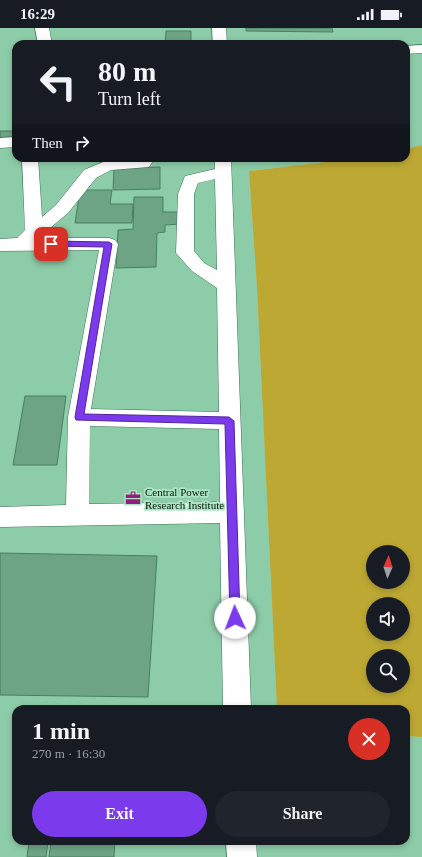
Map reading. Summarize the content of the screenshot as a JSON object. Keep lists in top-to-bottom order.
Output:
{
  "places": {
    "office": ["Central Power Research Institute"]
  },
  "north": "top",
  "page": {
    "status": "16:29",
    "turn": ["80 m", "Turn left"],
    "then": "Then",
    "heading": ["1 min", "270 m · 16:30"],
    "buttons": ["Exit", "Share"]
  }
}
